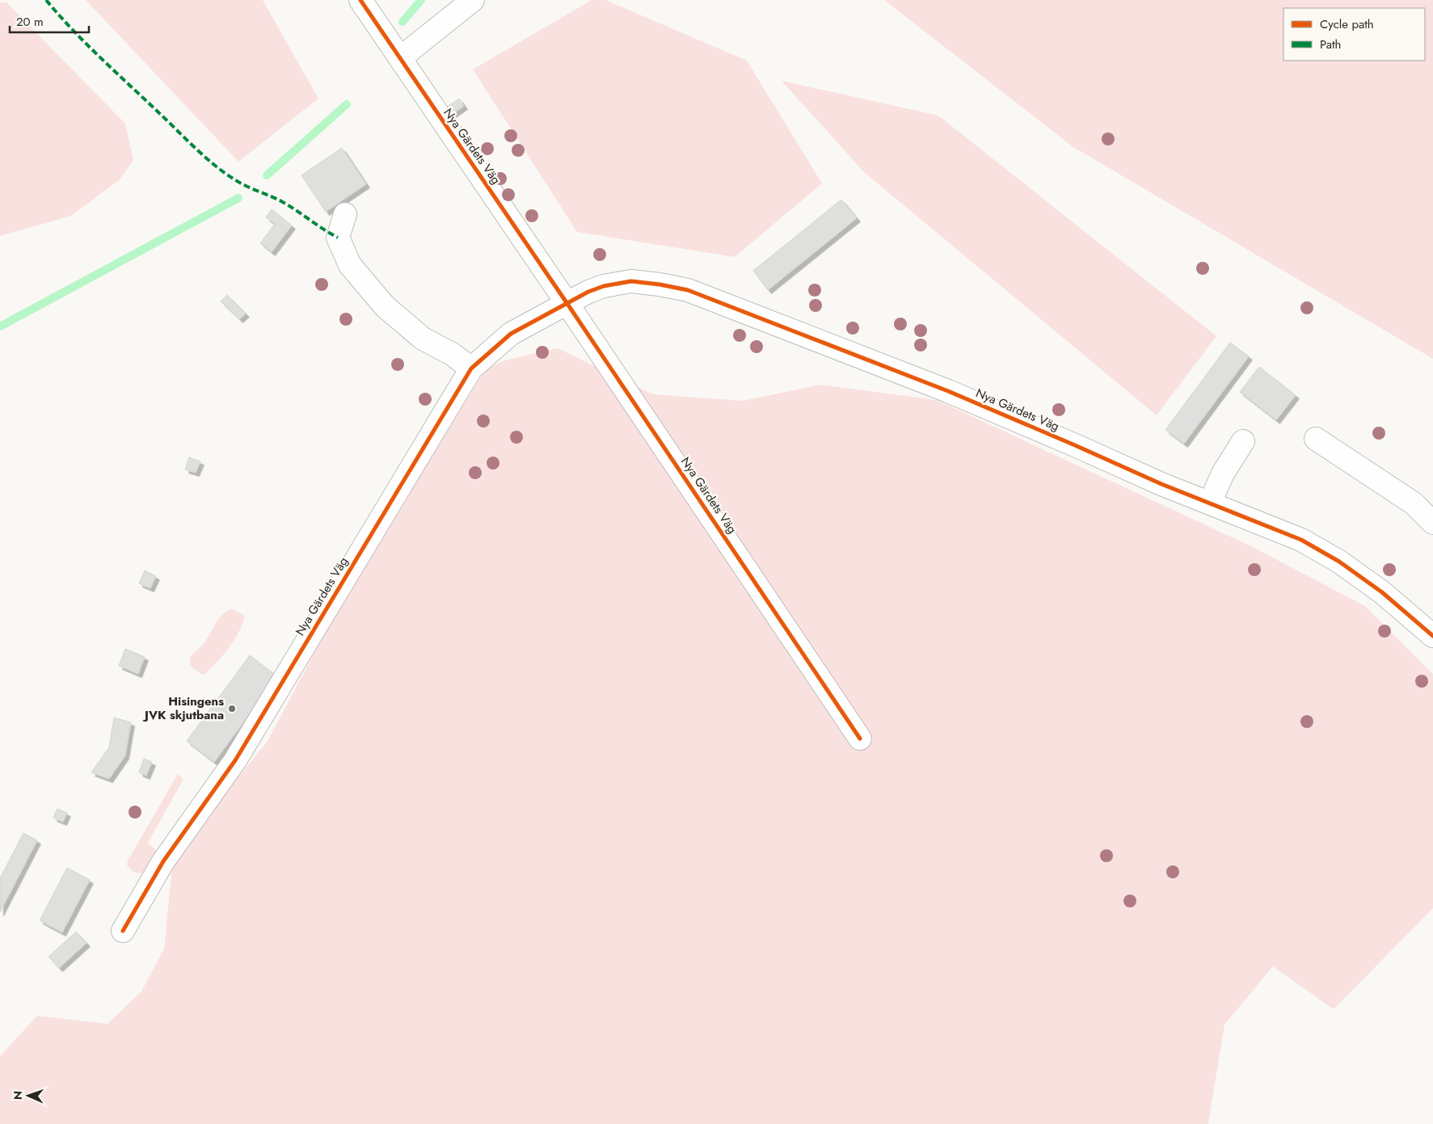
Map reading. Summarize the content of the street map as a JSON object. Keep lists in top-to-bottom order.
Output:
{
  "streets": {
    "street": ["Nya Gärdets Väg"]
  },
  "places": ["Hisingens JVK skjutbana"],
  "legend": ["Cycle path", "Path"],
  "scale_bar": "20 m",
  "north": "left"
}
